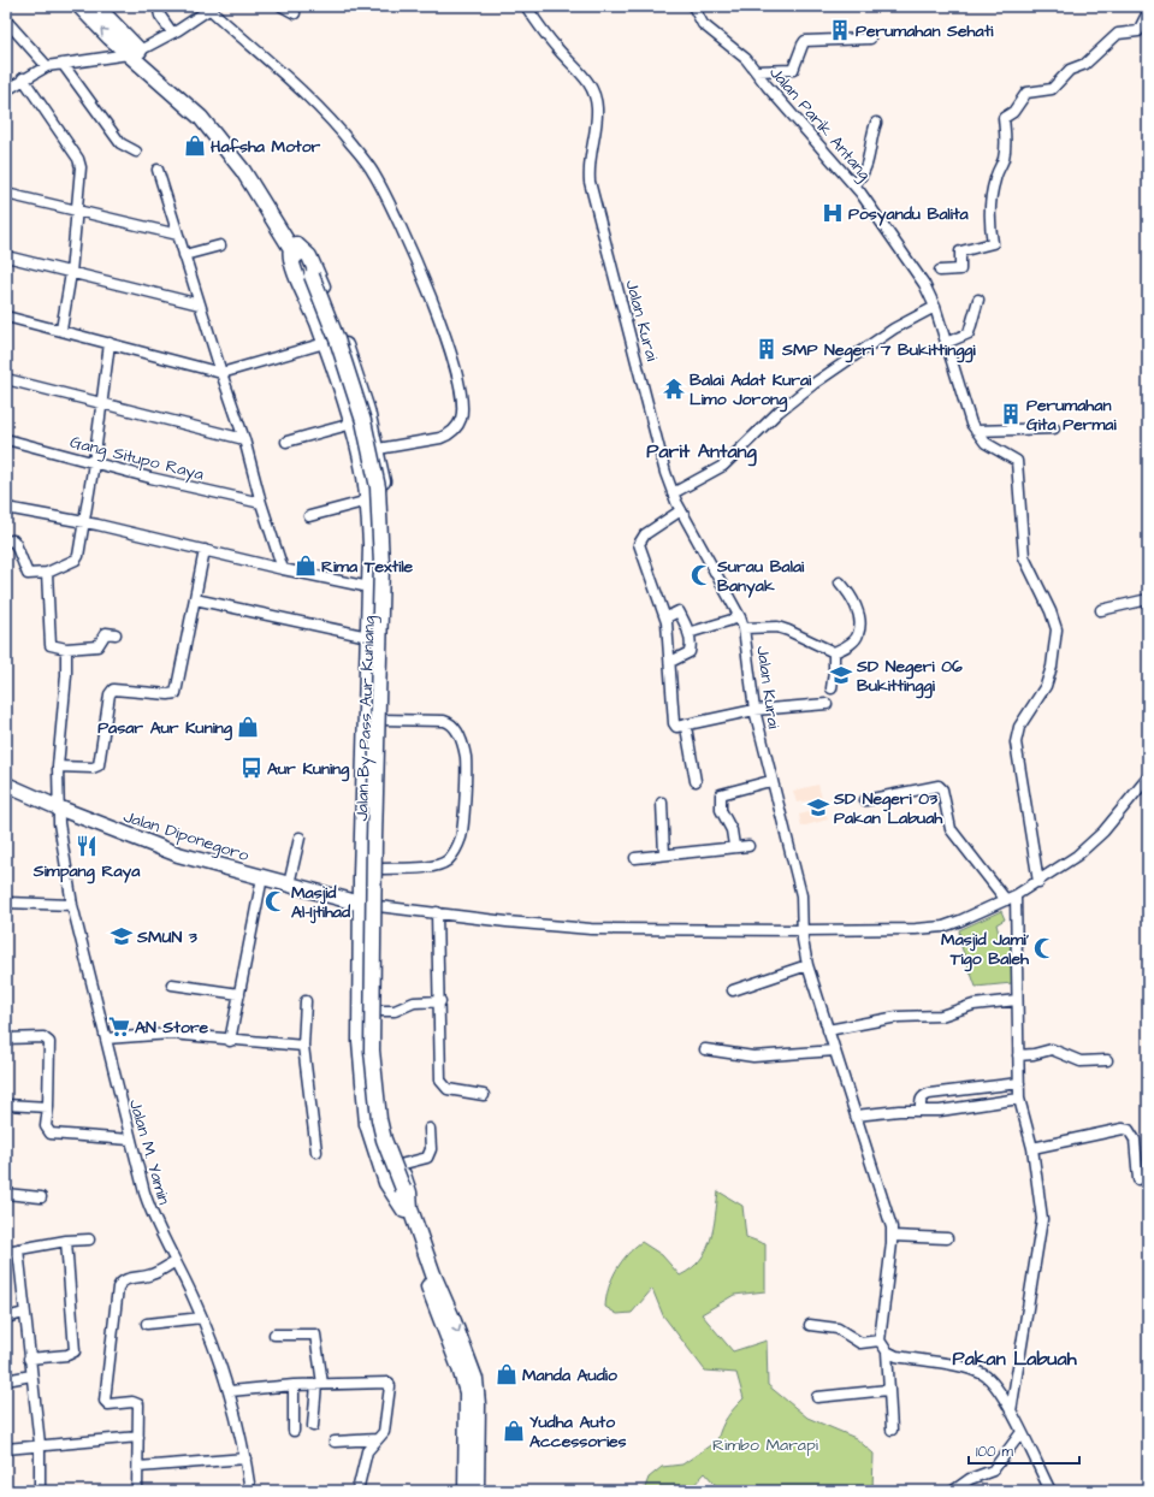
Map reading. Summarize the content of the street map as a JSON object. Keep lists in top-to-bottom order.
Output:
{
  "streets": {
    "highway": ["Jalan By Pass Aur Kuniang", "Jalan Diponegoro"],
    "street": [
      "Jalan Parik Antang",
      "Jalan Kurai",
      "Gang Situpo Raya",
      "Jalan M. Yamin"
    ]
  },
  "crossings": [
    ["Jalan By Pass Aur Kuniang", "Jalan Diponegoro"],
    ["Jalan Diponegoro", "Jalan M. Yamin"]
  ],
  "districts": ["Parit Antang", "Pakan Labuah"],
  "parks": ["Rimbo Marapi"],
  "places": {
    "building": ["Perumahan Sehati", "SMP Negeri 7 Bukittinggi", "Perumahan Gita Permai"],
    "shop": [
      "Hafsha Motor",
      "Rima Textile",
      "Pasar Aur Kuning",
      "Manda Audio",
      "Yudha Auto Accessories"
    ],
    "hospital": ["Posyandu Balita"],
    "temple": ["Balai Adat Kurai Limo Jorong"],
    "mosque": ["Surau Balai Banyak", "Masjid Al-Ijtihad", "Masjid Jami' Tigo Baleh"],
    "school or university": ["SD Negeri 06 Bukittinggi", "SD Negeri 03 Pakan Labuah", "SMUN 3"],
    "bus stop": ["Aur Kuning"],
    "restaurant": ["Simpang Raya"],
    "supermarket": ["AN Store"]
  },
  "scale_bar": "100 m"
}
